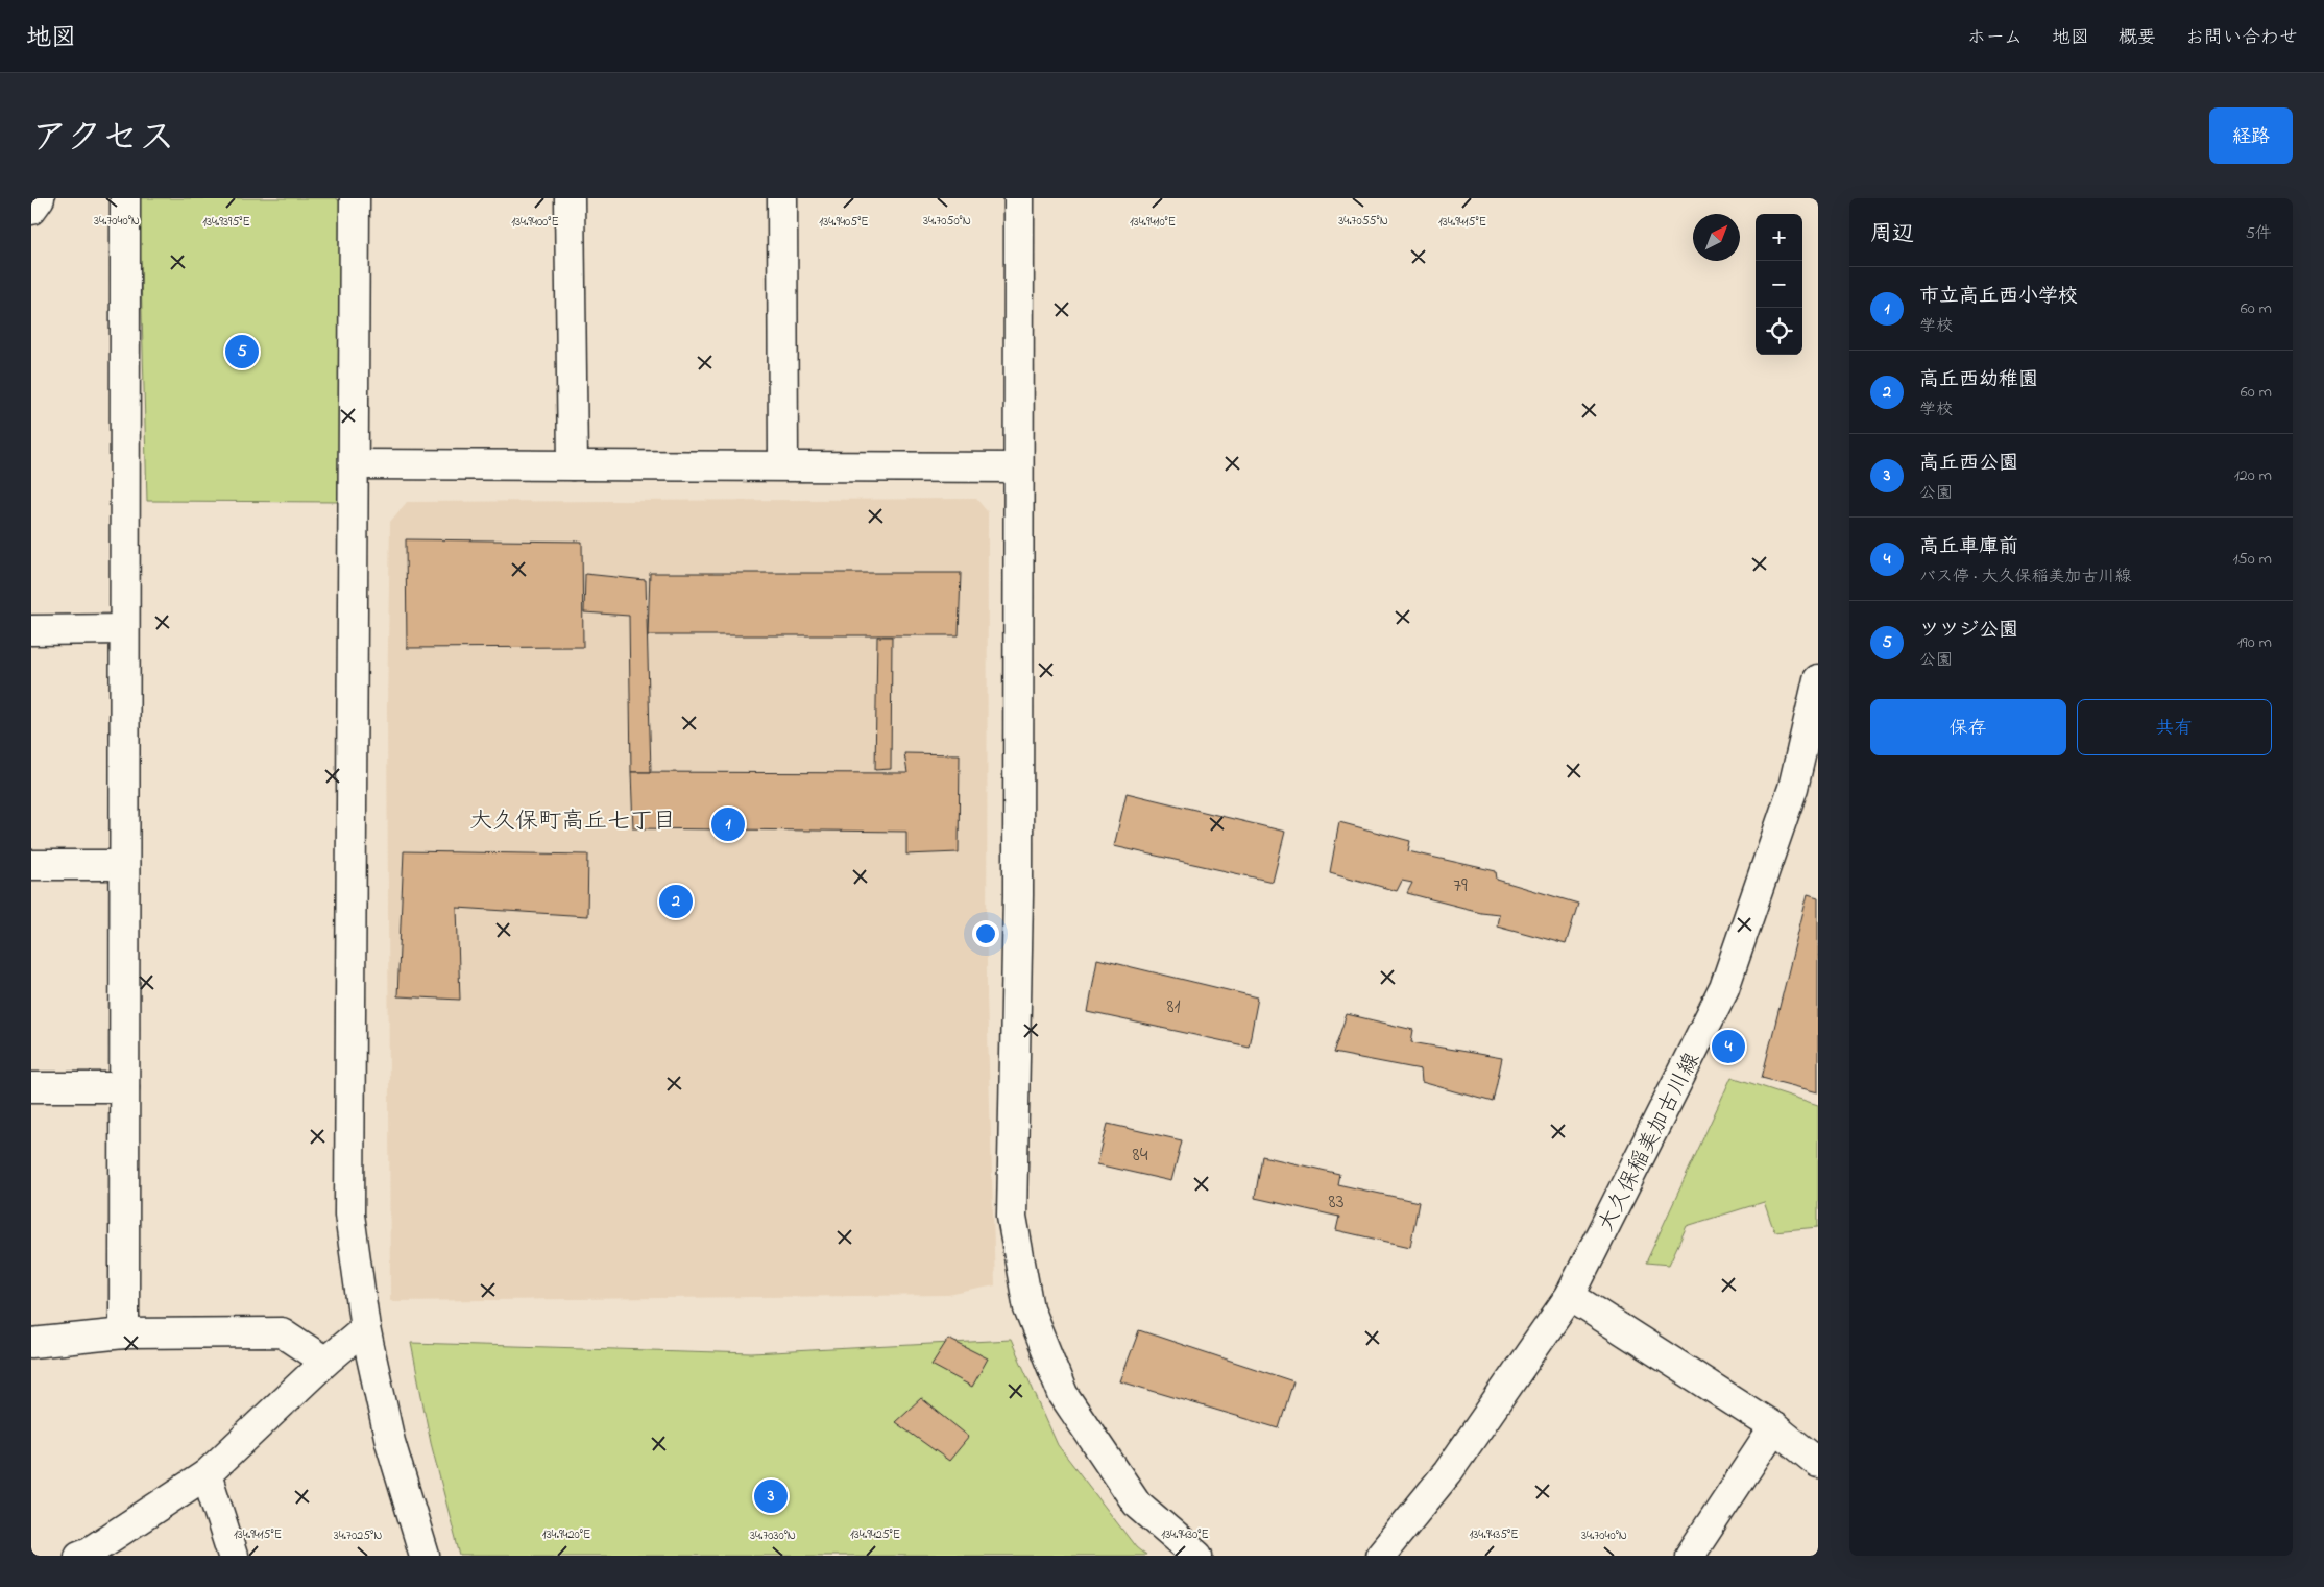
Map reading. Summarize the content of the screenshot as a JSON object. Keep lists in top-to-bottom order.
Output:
{
  "streets": {
    "street": ["大久保稲美加古川線"]
  },
  "districts": ["大久保町高丘七丁目"],
  "house_numbers": [
    "79",
    "81",
    "84",
    "83"
  ],
  "north": "top right",
  "page": {
    "header": "地図",
    "nav": [
      "ホーム",
      "地図",
      "概要",
      "お問い合わせ"
    ],
    "title": "アクセス",
    "buttons": [
      "経路",
      ["保存", "共有"]
    ],
    "heading": ["周辺", "5件"],
    "map_buttons": ["+", "−"],
    "list": [
      {
        "mark": "1",
        "name": "市立高丘西小学校",
        "note": "学校",
        "value": "60 m"
      },
      {
        "mark": "2",
        "name": "高丘西幼稚園",
        "note": "学校",
        "value": "60 m"
      },
      {
        "mark": "3",
        "name": "高丘西公園",
        "note": "公園",
        "value": "120 m"
      },
      {
        "mark": "4",
        "name": "高丘車庫前",
        "note": "バス停 · 大久保稲美加古川線",
        "value": "150 m"
      },
      {
        "mark": "5",
        "name": "ツツジ公園",
        "note": "公園",
        "value": "190 m"
      }
    ],
    "pins": [
      "5",
      "1",
      "2",
      "4",
      "3"
    ]
  },
  "coordinates": [
    "34.7040°N",
    "34.7050°N",
    "34.7055°N",
    "134.9395°E",
    "134.9400°E",
    "134.9405°E",
    "134.9410°E",
    "134.9415°E",
    "134.9420°E",
    "134.9425°E",
    "134.9430°E",
    "134.9435°E",
    "34.7025°N",
    "34.7030°N"
  ]
}
